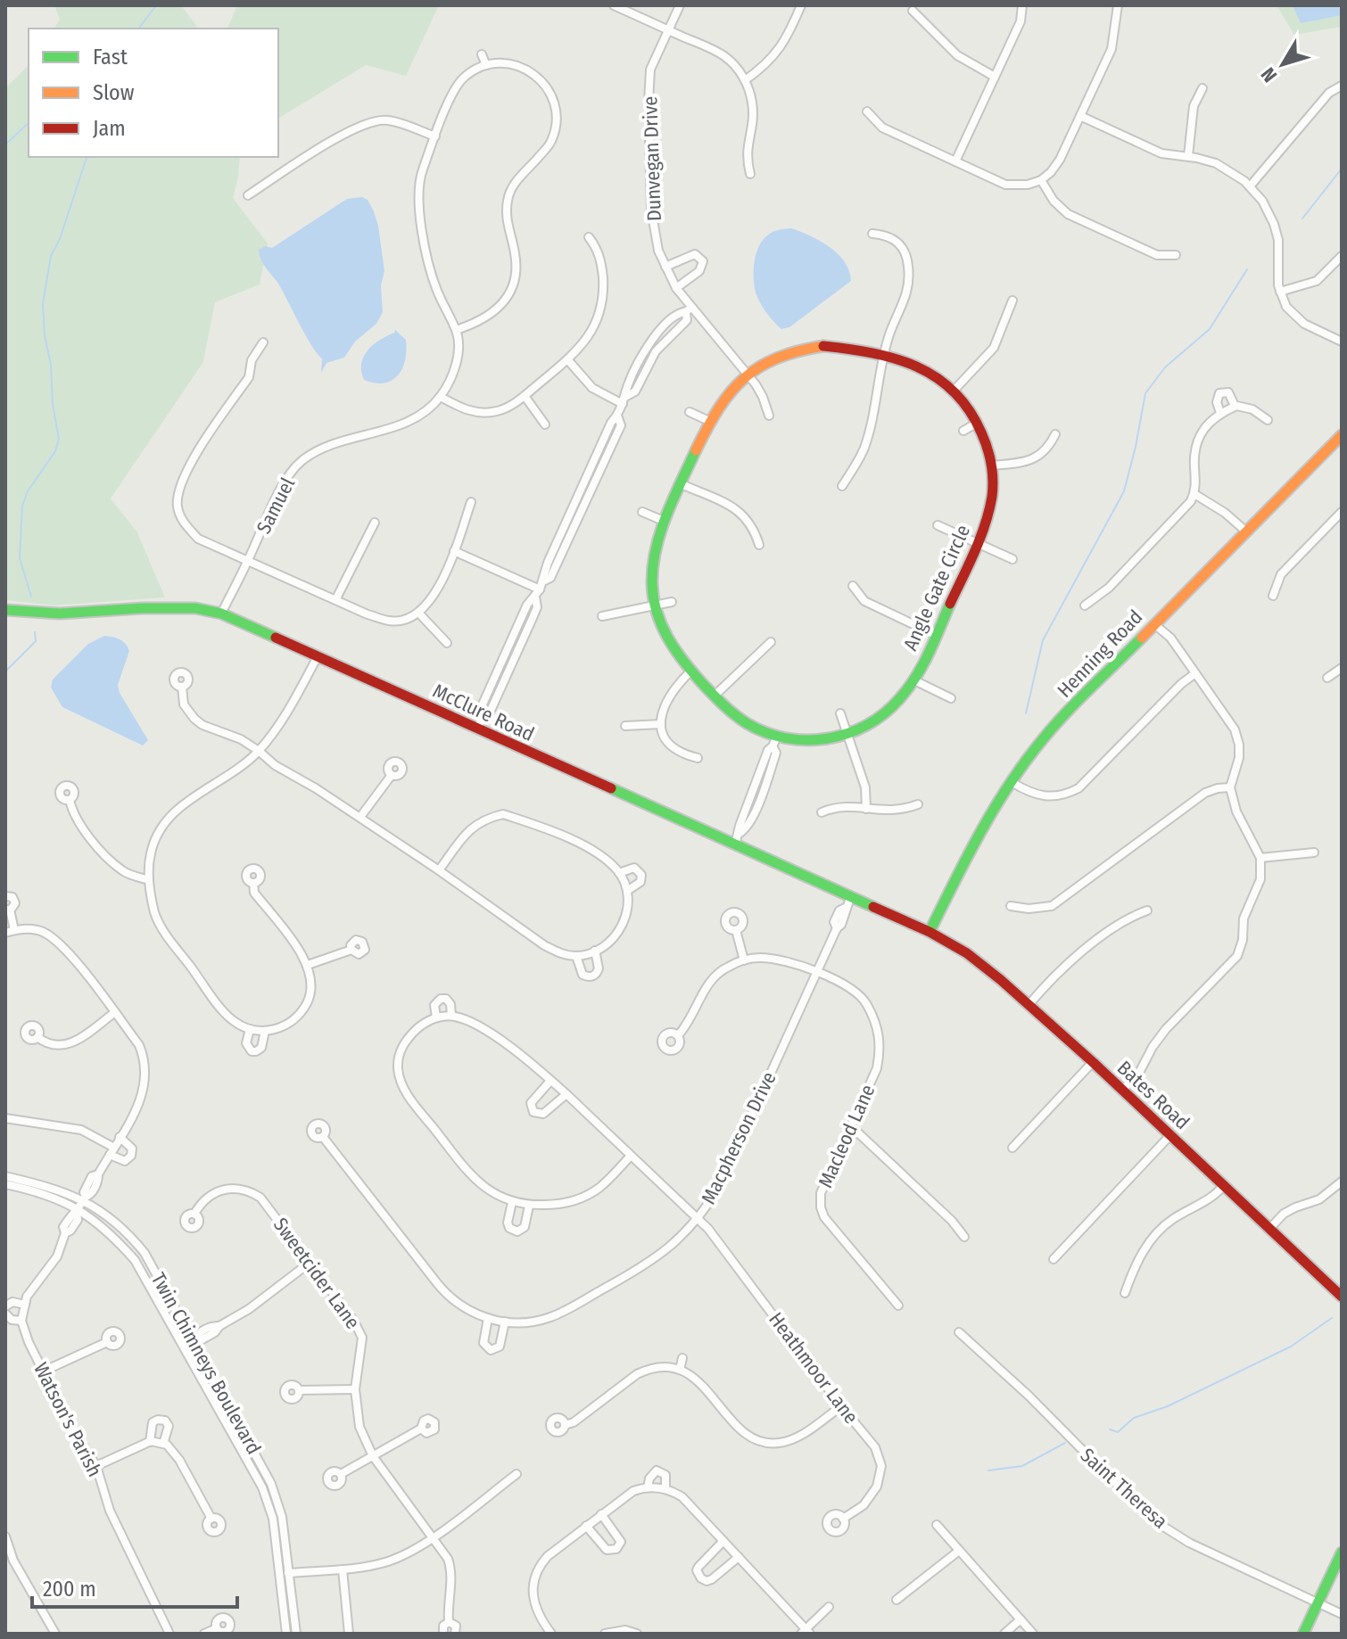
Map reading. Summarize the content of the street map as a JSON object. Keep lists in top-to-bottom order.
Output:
{
  "streets": {
    "street": [
      "Dunvegan Drive",
      "Samuel",
      "Angle Gate Circle",
      "Henning Road",
      "McClure Road",
      "Bates Road",
      "Macleod Lane",
      "Macpherson Drive",
      "Sweetcider Lane",
      "Twin Chimneys Boulevard",
      "Heathmoor Lane",
      "Watson's Parish",
      "Saint Theresa"
    ]
  },
  "crossings": [
    ["Dunvegan Drive", "Angle Gate Circle"],
    ["Samuel", "McClure Road"],
    ["Henning Road", "McClure Road"],
    ["Henning Road", "Bates Road"],
    ["McClure Road", "Bates Road"],
    ["McClure Road", "Macpherson Drive"],
    ["Macleod Lane", "Macpherson Drive"],
    ["Macpherson Drive", "Heathmoor Lane"]
  ],
  "legend": ["Fast", "Slow", "Jam"],
  "scale_bar": "200 m",
  "north": "bottom left"
}
